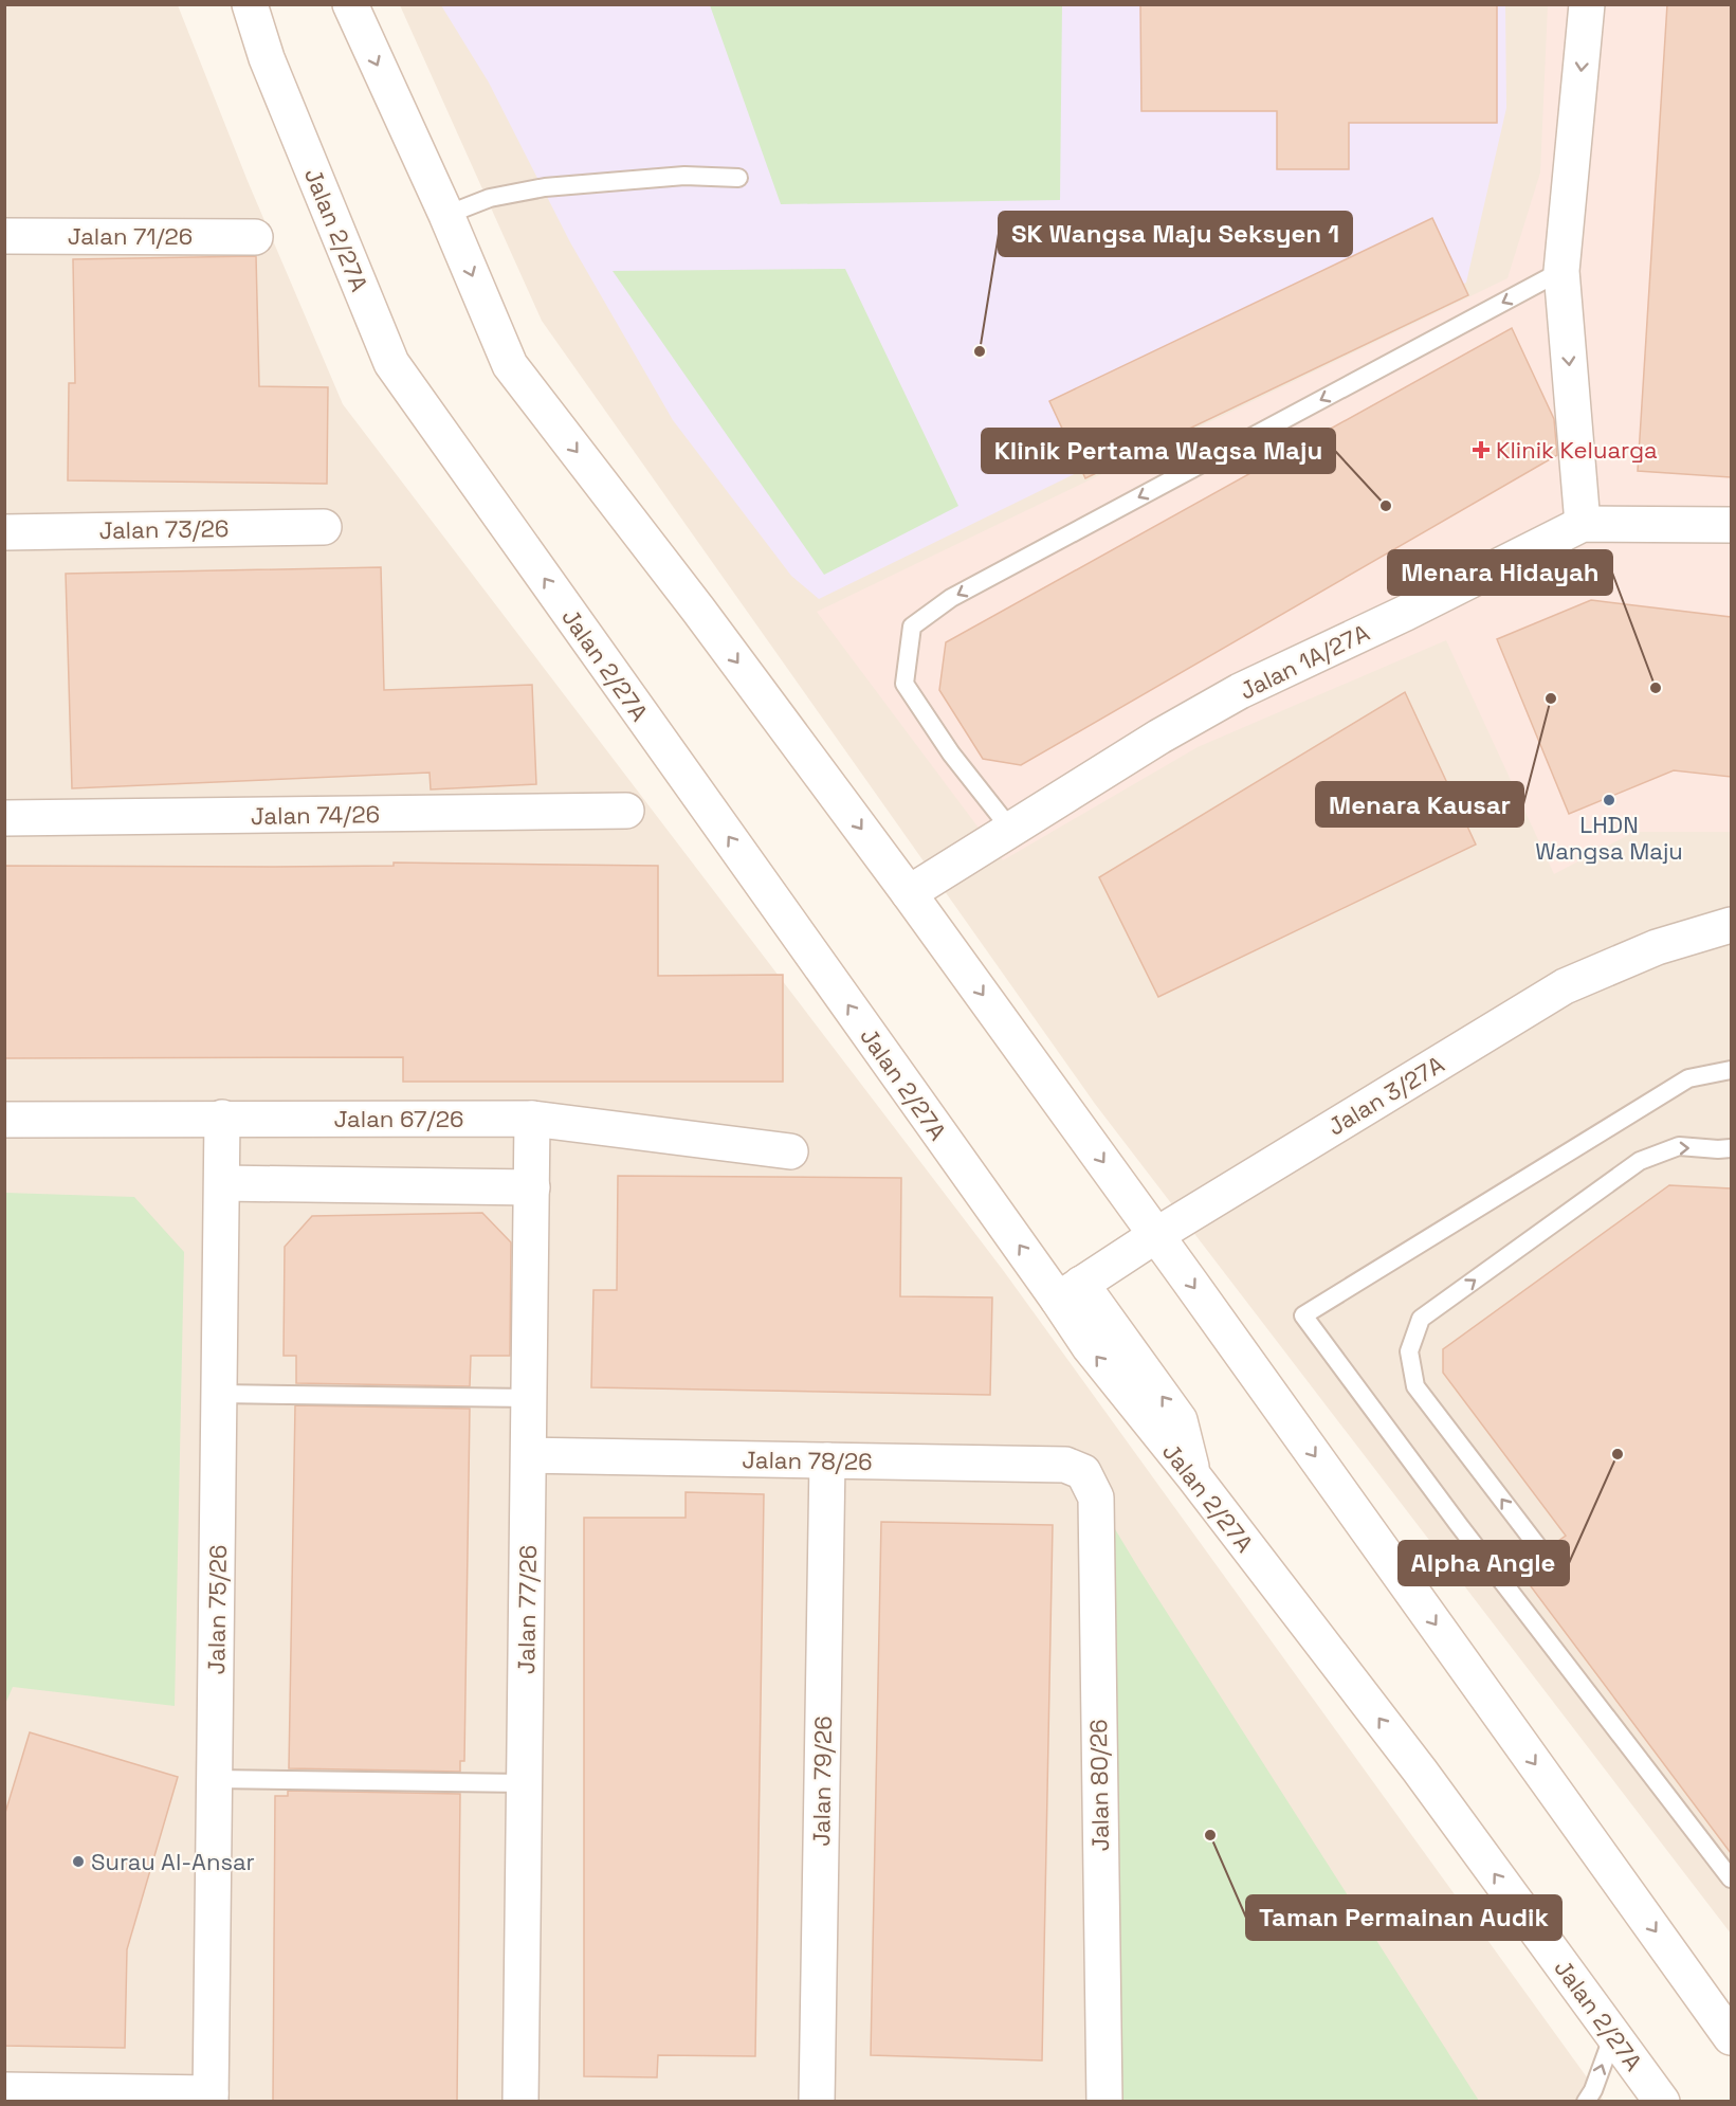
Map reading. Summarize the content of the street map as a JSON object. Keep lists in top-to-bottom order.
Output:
{
  "streets": {
    "street": [
      "Jalan 2/27A",
      "Jalan 71/26",
      "Jalan 73/26",
      "Jalan 1A/27A",
      "Jalan 74/26",
      "Jalan 3/27A",
      "Jalan 67/26",
      "Jalan 78/26",
      "Jalan 75/26",
      "Jalan 77/26",
      "Jalan 79/26",
      "Jalan 80/26"
    ]
  },
  "crossings": [
    ["Jalan 2/27A", "Jalan 3/27A"],
    ["Jalan 67/26", "Jalan 75/26"],
    ["Jalan 67/26", "Jalan 77/26"],
    ["Jalan 78/26", "Jalan 77/26"],
    ["Jalan 78/26", "Jalan 79/26"],
    ["Jalan 78/26", "Jalan 80/26"]
  ],
  "places": {
    "other": [
      "SK Wangsa Maju Seksyen 1",
      "Klinik Pertama Wagsa Maju",
      "Menara Hidayah",
      "Menara Kausar",
      "LHDN Wangsa Maju",
      "Alpha Angle",
      "Taman Permainan Audik",
      "Surau Al-Ansar"
    ],
    "health": ["Klinik Keluarga"]
  }
}
